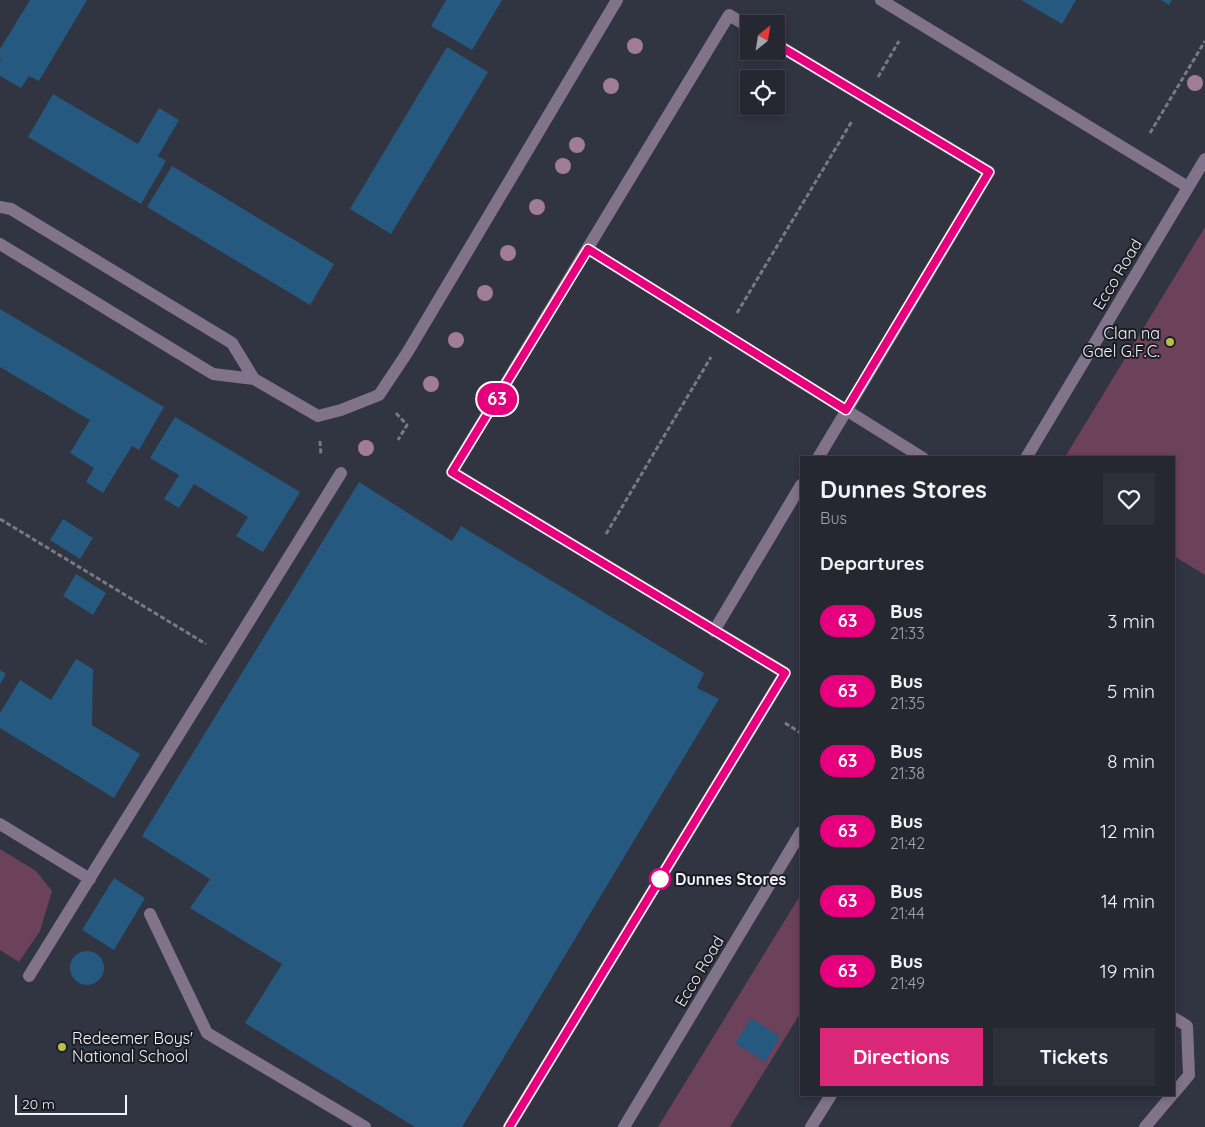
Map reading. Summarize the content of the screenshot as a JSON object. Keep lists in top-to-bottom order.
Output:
{
  "streets": {
    "street": ["Ecco Road"]
  },
  "places": ["Clan na Gael G.F.C.", "Dunnes Stores", "Redeemer Boys' National School"],
  "lines": ["bus line 63"],
  "scale_bar": "20 m",
  "north": "top right",
  "page": {
    "on_map": "63",
    "heading": [
      ["Dunnes Stores", "Bus"],
      "Departures"
    ],
    "list": [
      {
        "mark": "63",
        "name": "Bus",
        "note": "21:33",
        "value": "3 min"
      },
      {
        "mark": "63",
        "name": "Bus",
        "note": "21:35",
        "value": "5 min"
      },
      {
        "mark": "63",
        "name": "Bus",
        "note": "21:38",
        "value": "8 min"
      },
      {
        "mark": "63",
        "name": "Bus",
        "note": "21:42",
        "value": "12 min"
      },
      {
        "mark": "63",
        "name": "Bus",
        "note": "21:44",
        "value": "14 min"
      },
      {
        "mark": "63",
        "name": "Bus",
        "note": "21:49",
        "value": "19 min"
      }
    ],
    "buttons": ["Directions", "Tickets"],
    "scale": "20 m"
  }
}
